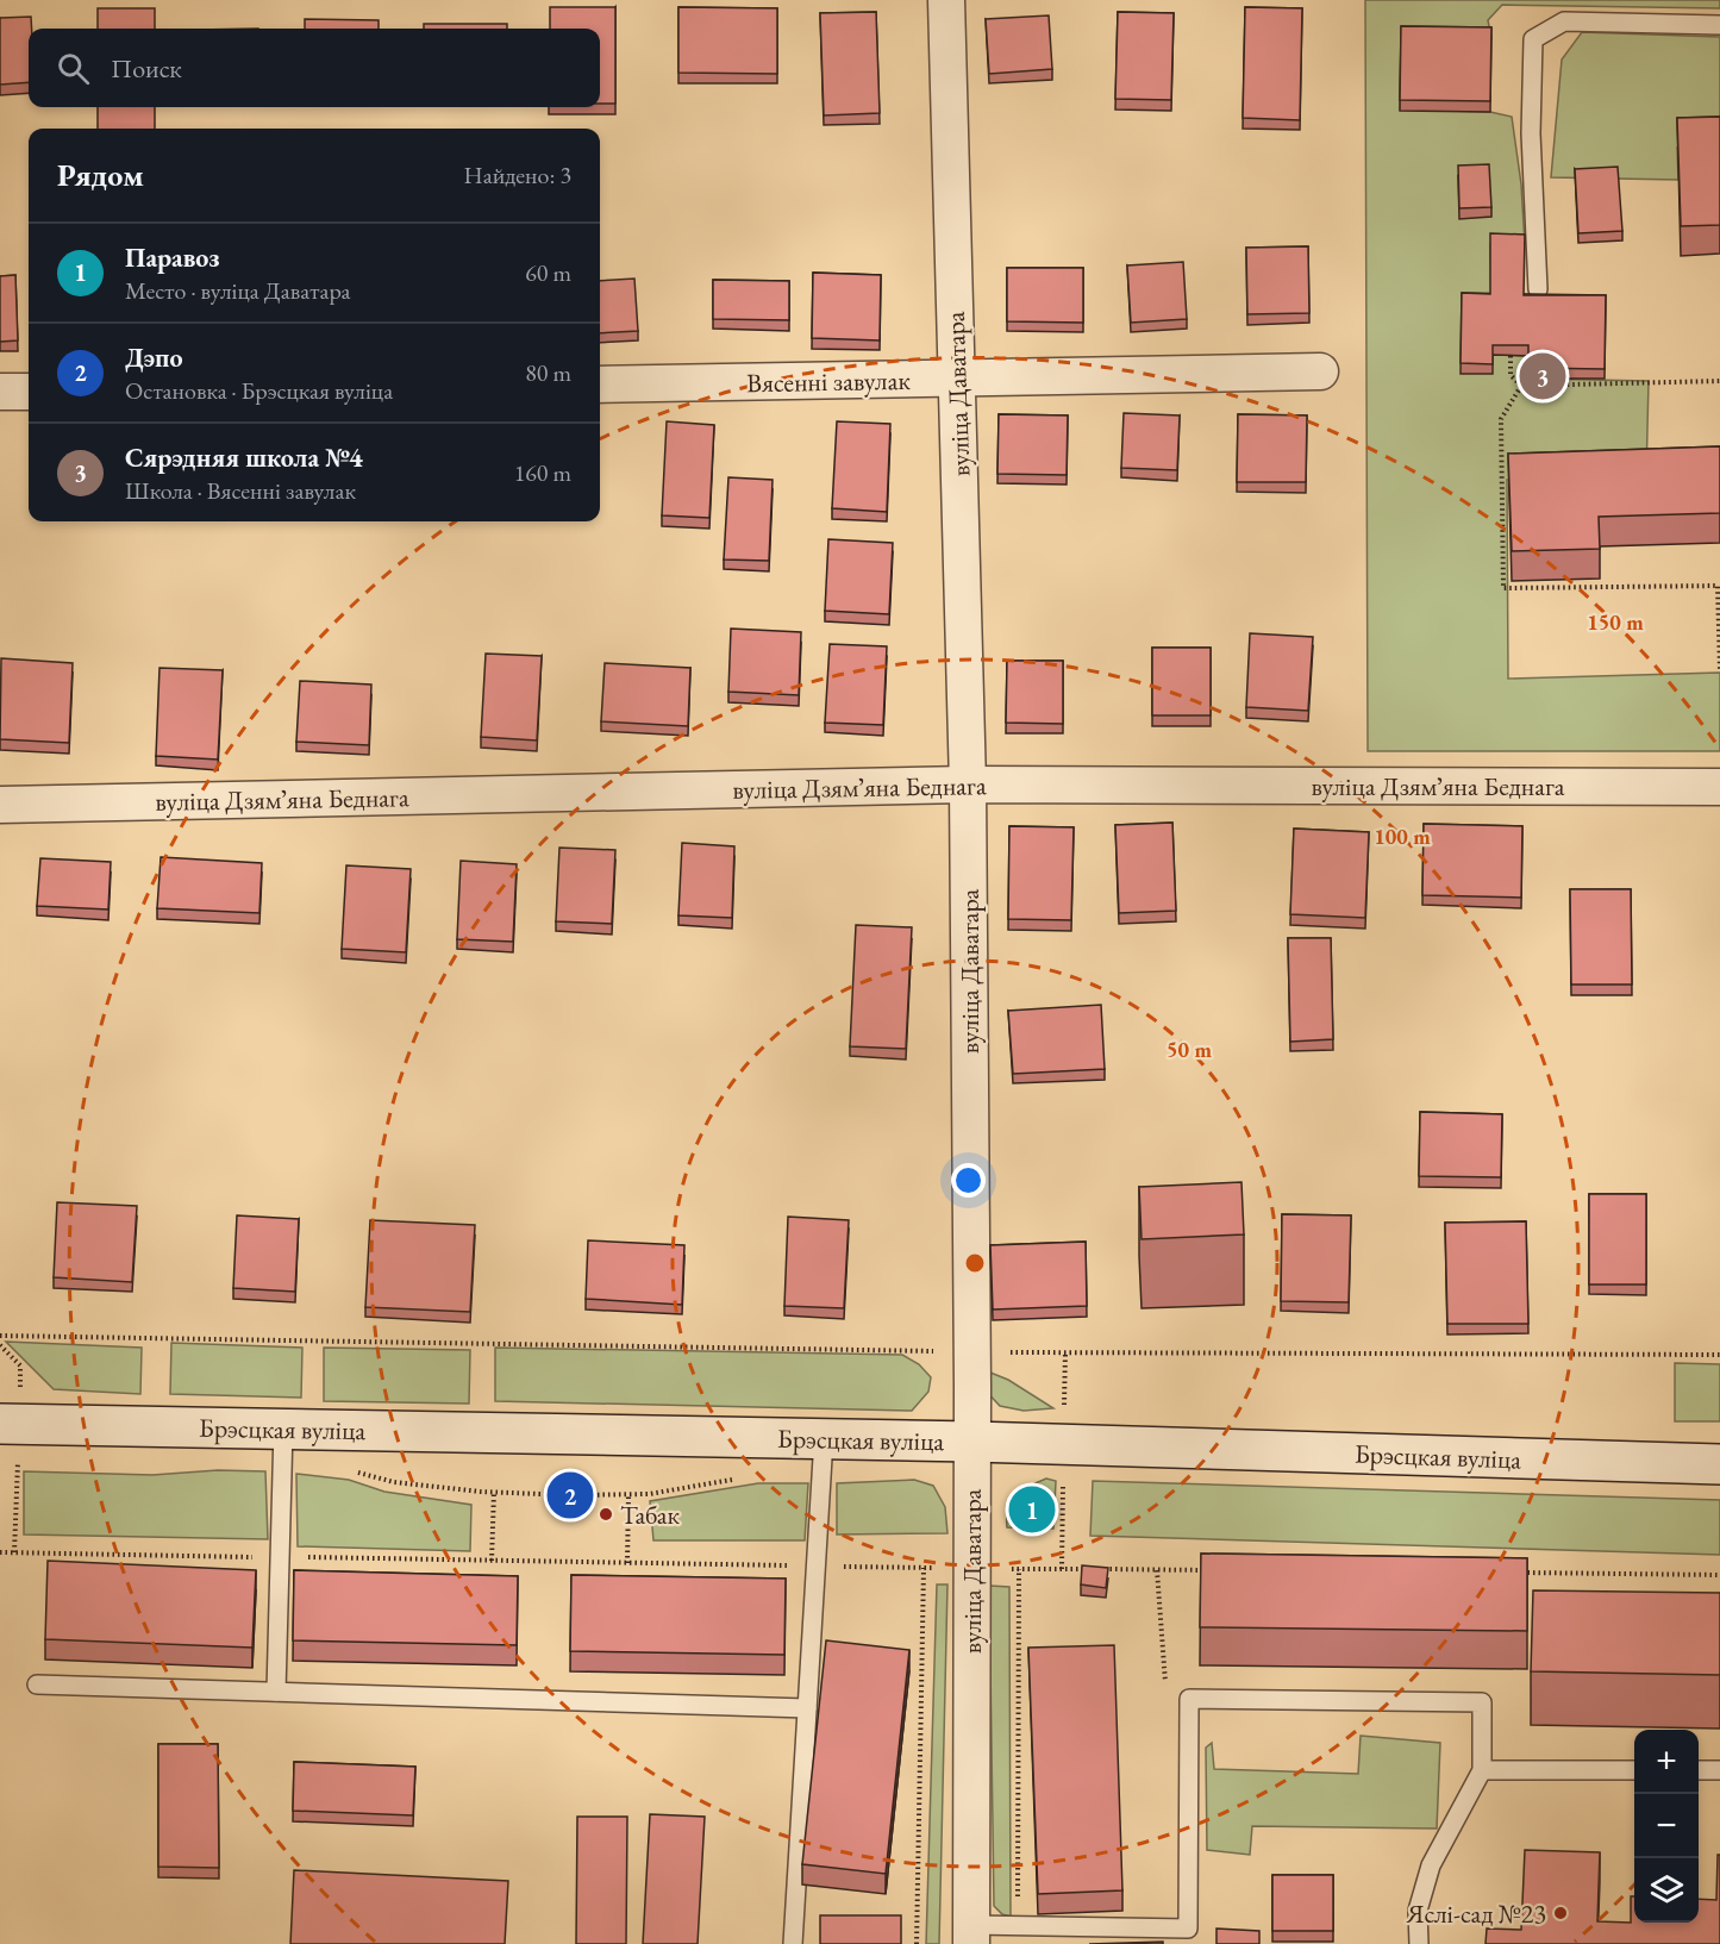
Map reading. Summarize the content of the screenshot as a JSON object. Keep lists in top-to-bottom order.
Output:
{
  "streets": {
    "main road": ["Брэсцкая вуліца"],
    "street": ["Вясенні завулак", "вуліца Даватара", "вуліца Дзямʼяна Беднага"]
  },
  "crossings": [
    ["Вясенні завулак", "вуліца Даватара"],
    ["вуліца Даватара", "вуліца Дзямʼяна Беднага"],
    ["вуліца Даватара", "Брэсцкая вуліца"]
  ],
  "places": ["Табак", "Яслі-сад №23"],
  "page": {
    "search": "Поиск",
    "heading": ["Рядом", "Найдено: 3"],
    "list": [
      {
        "mark": "1",
        "name": "Паравоз",
        "note": "Место · вуліца Даватара",
        "value": "60 m"
      },
      {
        "mark": "2",
        "name": "Дэпо",
        "note": "Остановка · Брэсцкая вуліца",
        "value": "80 m"
      },
      {
        "mark": "3",
        "name": "Сярэдняя школа №4",
        "note": "Школа · Вясенні завулак",
        "value": "160 m"
      }
    ],
    "pins": ["3", "2", "1"],
    "map_buttons": ["+", "−"]
  },
  "rings": ["150 m", "100 m", "50 m"]
}
